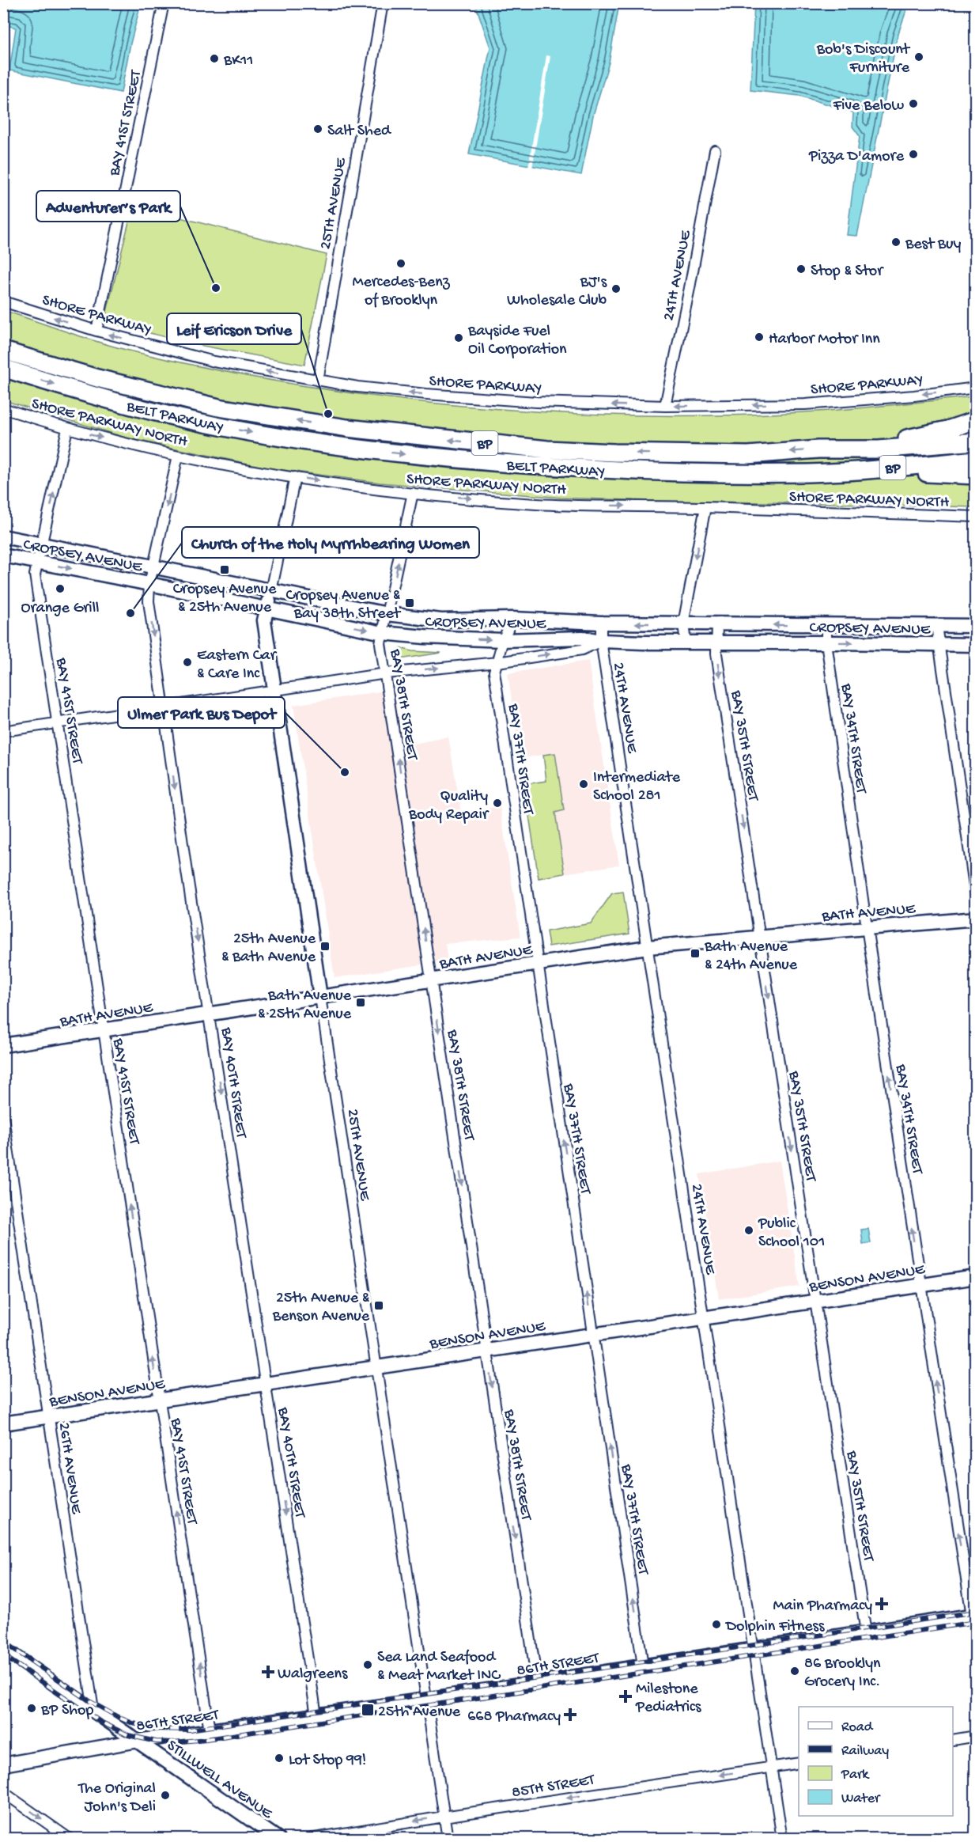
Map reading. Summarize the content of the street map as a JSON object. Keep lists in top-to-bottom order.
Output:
{
  "streets": {
    "highway": ["BELT PARKWAY", "BP"],
    "main road": [
      "25TH AVENUE",
      "CROPSEY AVENUE",
      "BATH AVENUE",
      "BENSON AVENUE",
      "86TH STREET",
      "STILLWELL AVENUE"
    ],
    "street": [
      "BAY 41ST STREET",
      "24TH AVENUE",
      "SHORE PARKWAY",
      "SHORE PARKWAY NORTH",
      "BAY 38TH STREET",
      "BAY 34TH STREET",
      "BAY 35TH STREET",
      "BAY 37TH STREET",
      "BAY 40TH STREET",
      "26TH AVENUE",
      "85TH STREET"
    ]
  },
  "crossings": [
    ["BAY 41ST STREET", "SHORE PARKWAY"],
    ["BAY 41ST STREET", "SHORE PARKWAY NORTH"],
    ["BAY 41ST STREET", "CROPSEY AVENUE"],
    ["BAY 41ST STREET", "BATH AVENUE"],
    ["BAY 41ST STREET", "BENSON AVENUE"],
    ["BAY 41ST STREET", "86TH STREET"],
    ["25TH AVENUE", "SHORE PARKWAY"],
    ["25TH AVENUE", "SHORE PARKWAY NORTH"],
    ["25TH AVENUE", "CROPSEY AVENUE"],
    ["25TH AVENUE", "BATH AVENUE"],
    ["25TH AVENUE", "BENSON AVENUE"],
    ["25TH AVENUE", "86TH STREET"],
    ["25TH AVENUE", "85TH STREET"],
    ["24TH AVENUE", "SHORE PARKWAY"],
    ["24TH AVENUE", "CROPSEY AVENUE"],
    ["24TH AVENUE", "BATH AVENUE"],
    ["24TH AVENUE", "BENSON AVENUE"],
    ["24TH AVENUE", "86TH STREET"],
    ["24TH AVENUE", "85TH STREET"],
    ["SHORE PARKWAY NORTH", "BAY 38TH STREET"],
    ["SHORE PARKWAY NORTH", "BAY 40TH STREET"],
    ["CROPSEY AVENUE", "BAY 38TH STREET"],
    ["CROPSEY AVENUE", "BAY 34TH STREET"],
    ["CROPSEY AVENUE", "BAY 35TH STREET"],
    ["CROPSEY AVENUE", "BAY 37TH STREET"],
    ["CROPSEY AVENUE", "BAY 40TH STREET"],
    ["BAY 38TH STREET", "BATH AVENUE"],
    ["BAY 38TH STREET", "BENSON AVENUE"],
    ["BAY 38TH STREET", "86TH STREET"],
    ["BAY 34TH STREET", "BATH AVENUE"],
    ["BAY 34TH STREET", "BENSON AVENUE"],
    ["BAY 34TH STREET", "86TH STREET"],
    ["BAY 35TH STREET", "BATH AVENUE"],
    ["BAY 35TH STREET", "BENSON AVENUE"],
    ["BAY 35TH STREET", "86TH STREET"],
    ["BAY 37TH STREET", "BATH AVENUE"],
    ["BAY 37TH STREET", "BENSON AVENUE"],
    ["BAY 37TH STREET", "86TH STREET"],
    ["BATH AVENUE", "BAY 40TH STREET"],
    ["BAY 40TH STREET", "BENSON AVENUE"],
    ["BAY 40TH STREET", "86TH STREET"],
    ["BENSON AVENUE", "26TH AVENUE"],
    ["26TH AVENUE", "STILLWELL AVENUE"],
    ["86TH STREET", "STILLWELL AVENUE"]
  ],
  "one_way": [
    "BAY 41ST STREET",
    "SHORE PARKWAY",
    "SHORE PARKWAY NORTH",
    "BAY 34TH STREET",
    "BAY 35TH STREET",
    "BAY 37TH STREET",
    "BAY 40TH STREET",
    "85TH STREET"
  ],
  "places": {
    "other": [
      "Bob's Discount Furniture",
      "BK11",
      "Five Below",
      "Salt Shed",
      "Pizza D'amore",
      "Best Buy",
      "Mercedes-Benz of Brooklyn",
      "Stop & Stor",
      "Adventurer’s Park",
      "BJ's Wholesale Club",
      "Harbor Motor Inn",
      "Bayside Fuel Oil Corporation",
      "Leif Ericson Drive",
      "Orange Grill",
      "Church of the Holy Myrrhbearing Women",
      "Eastern Car & Care Inc",
      "Ulmer Park Bus Depot",
      "Intermediate School 281",
      "Quality Body Repair",
      "Public School 101",
      "Dolphin Fitness",
      "Sea Land Seafood & Meat Market INC",
      "86 Brooklyn Grocery Inc.",
      "BP Shop",
      "Lot Stop 99!",
      "The Original John's Deli"
    ],
    "transit": [
      "Cropsey Avenue & 25th Avenue",
      "Cropsey Avenue & Bay 38th Street",
      "25th Avenue & Bath Avenue",
      "Bath Avenue & 24th Avenue",
      "Bath Avenue & 25th Avenue",
      "25th Avenue & Benson Avenue",
      "25th Avenue"
    ],
    "health": [
      "Main Pharmacy",
      "Walgreens",
      "Milestone Pediatrics",
      "668 Pharmacy"
    ]
  },
  "legend": [
    "Road",
    "Railway",
    "Park",
    "Water"
  ]
}
